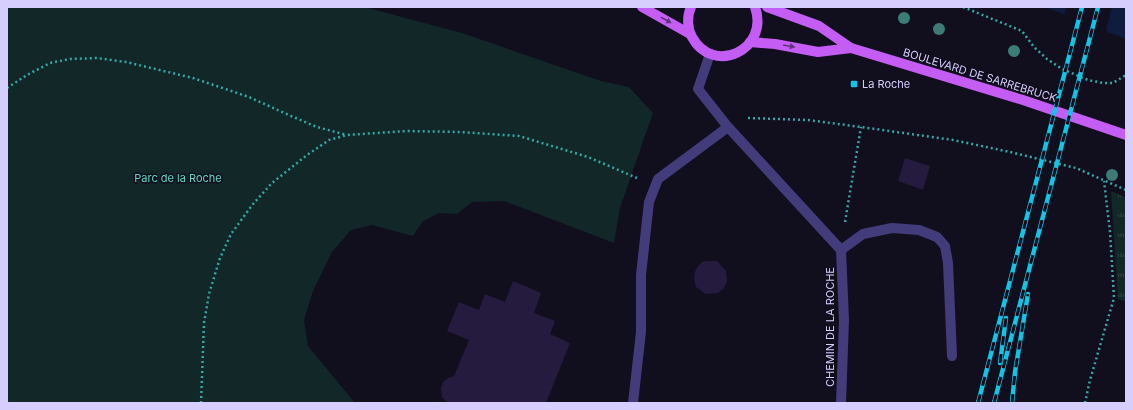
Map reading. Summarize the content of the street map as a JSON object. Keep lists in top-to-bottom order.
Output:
{
  "streets": {
    "main road": ["BOULEVARD DE SARREBRUCK"],
    "street": ["CHEMIN DE LA ROCHE"]
  },
  "parks": ["Parc de la Roche"],
  "places": {
    "transit": ["La Roche"]
  }
}
